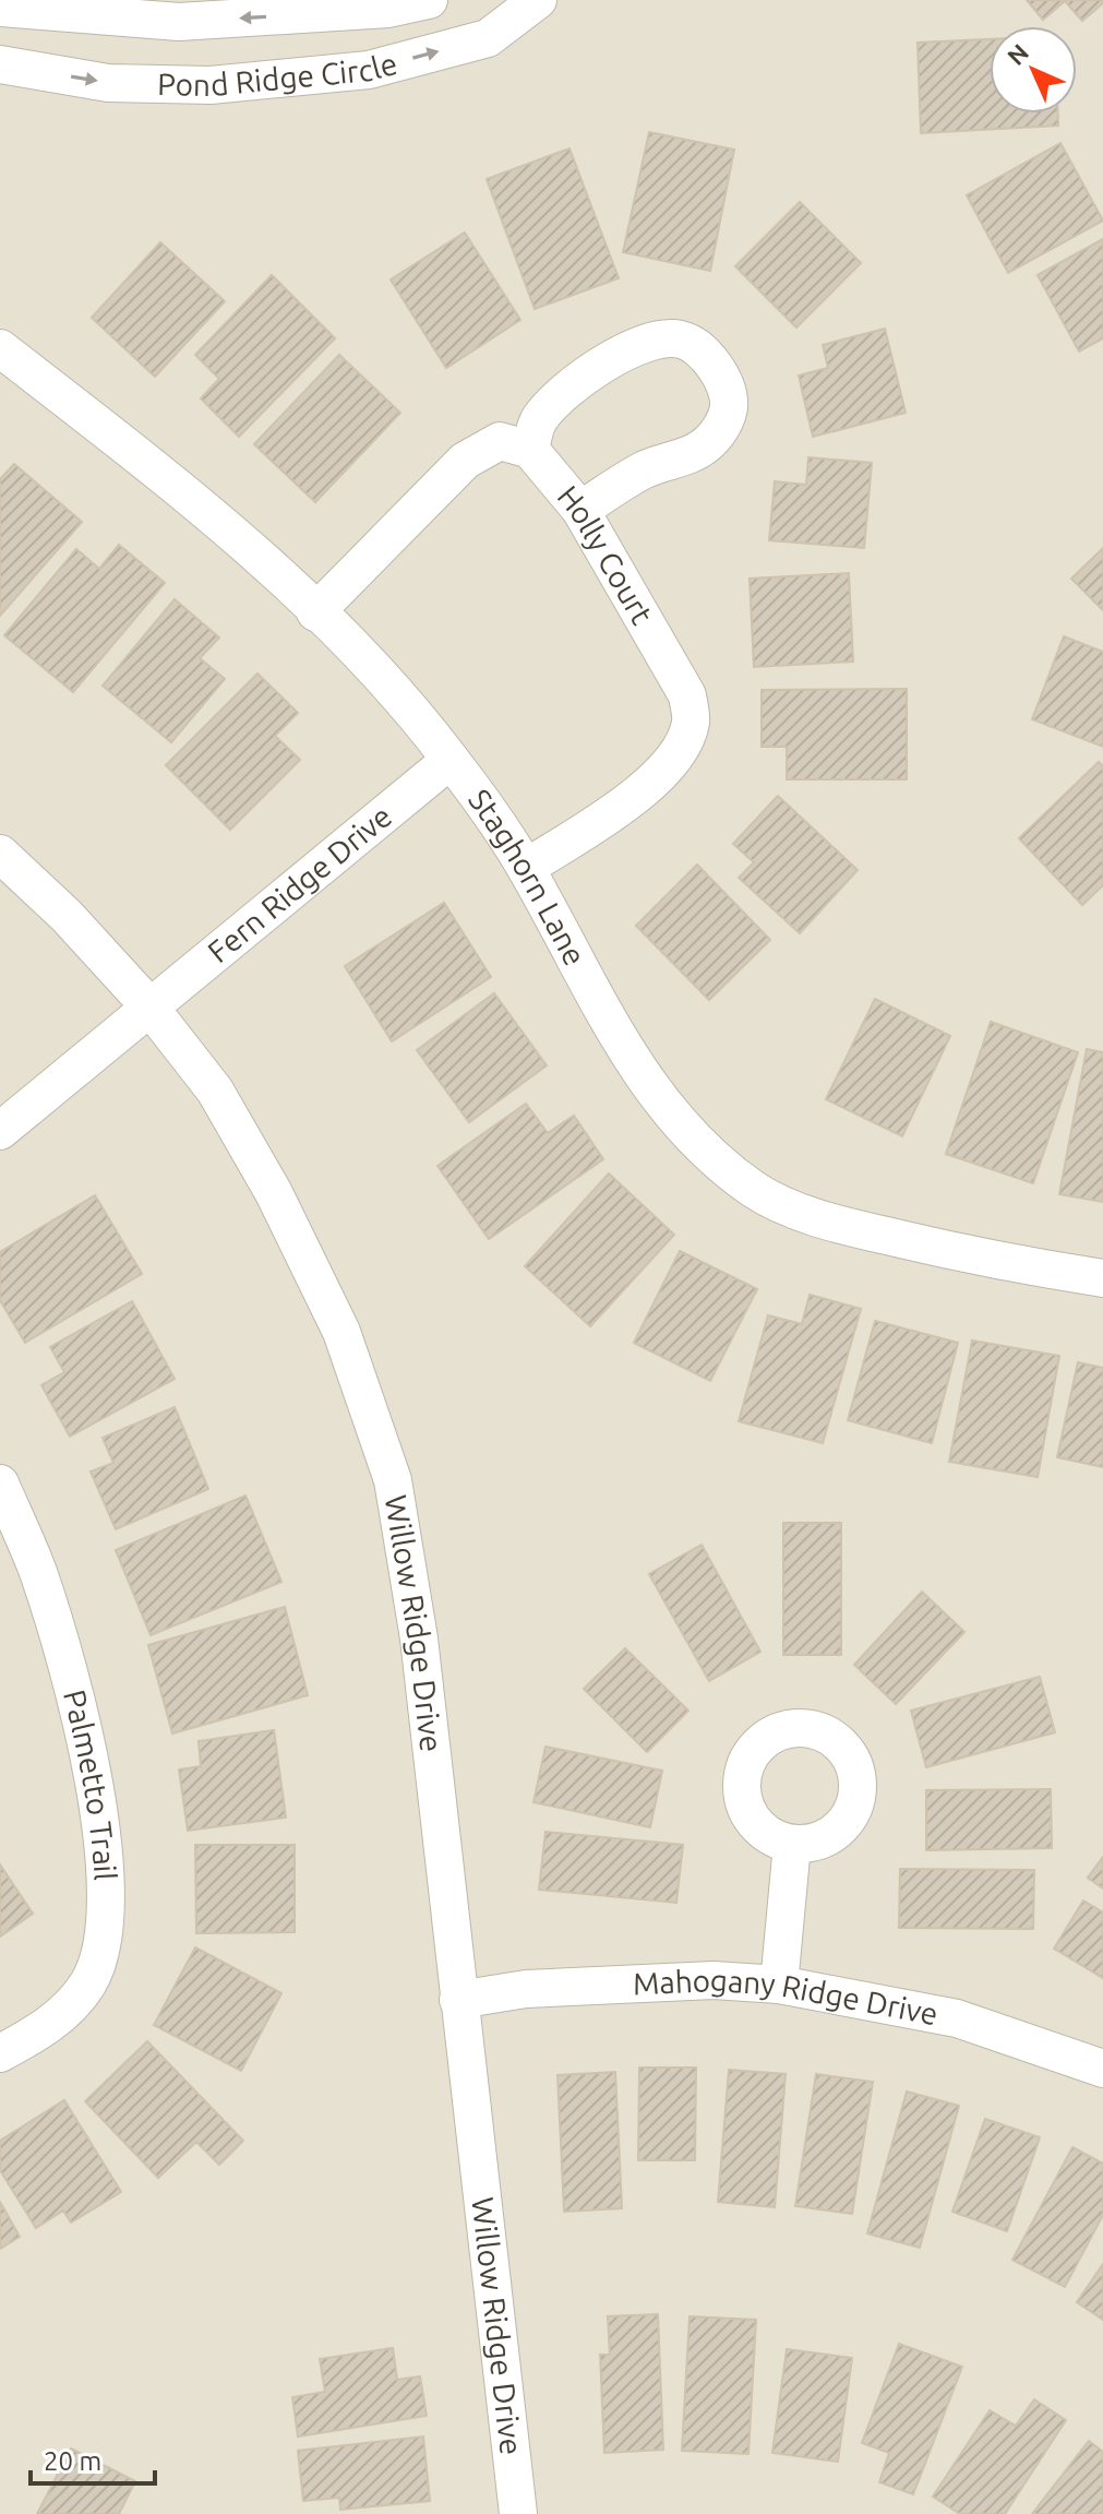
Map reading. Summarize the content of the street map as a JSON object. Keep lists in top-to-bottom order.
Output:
{
  "streets": {
    "street": [
      "Pond Ridge Circle",
      "Holly Court",
      "Staghorn Lane",
      "Fern Ridge Drive",
      "Willow Ridge Drive",
      "Palmetto Trail",
      "Mahogany Ridge Drive"
    ]
  },
  "crossings": [
    ["Holly Court", "Staghorn Lane"],
    ["Staghorn Lane", "Fern Ridge Drive"],
    ["Fern Ridge Drive", "Willow Ridge Drive"],
    ["Willow Ridge Drive", "Mahogany Ridge Drive"]
  ],
  "scale_bar": "20 m",
  "north": "top left"
}
